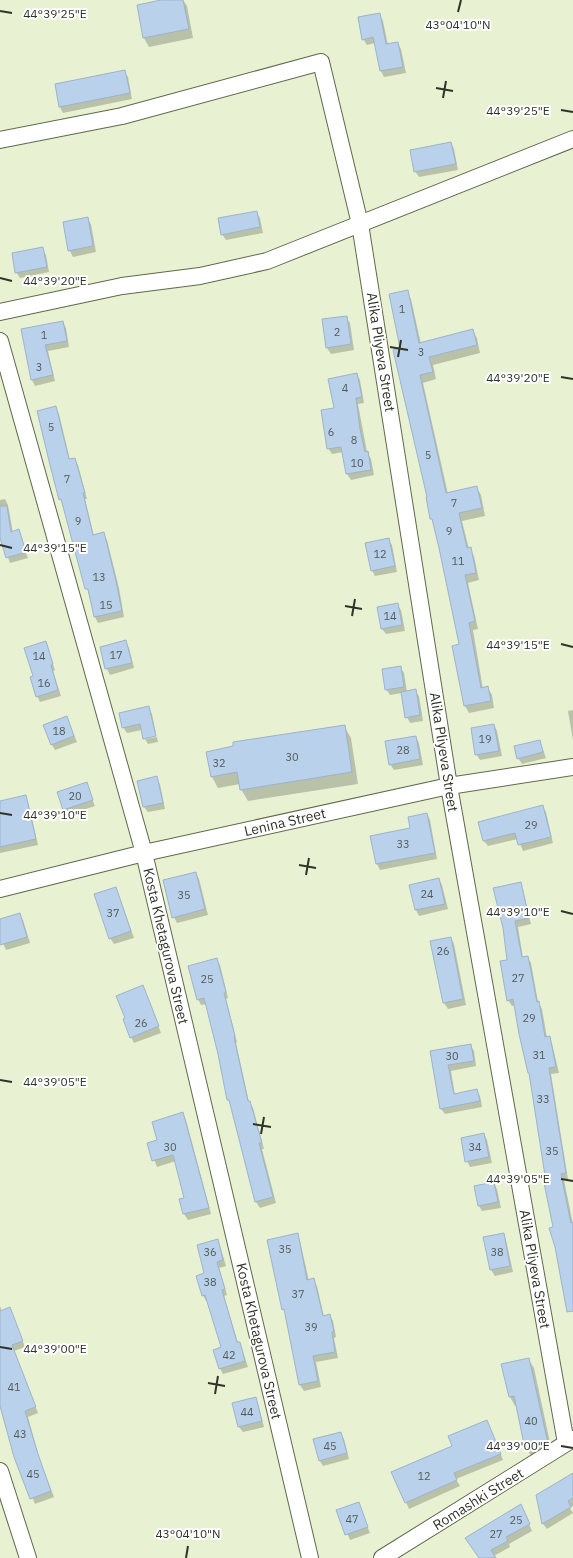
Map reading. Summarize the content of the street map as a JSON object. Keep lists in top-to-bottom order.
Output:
{
  "streets": {
    "street": [
      "Alika Pliyeva Street",
      "Lenina Street",
      "Kosta Khetagurova Street",
      "Romashki Street"
    ]
  },
  "crossings": [
    ["Alika Pliyeva Street", "Lenina Street"],
    ["Alika Pliyeva Street", "Romashki Street"],
    ["Lenina Street", "Kosta Khetagurova Street"]
  ],
  "house_numbers": [
    "1",
    "2",
    "1",
    "3",
    "3",
    "4",
    "5",
    "6",
    "8",
    "5",
    "10",
    "7",
    "7",
    "9",
    "9",
    "12",
    "11",
    "13",
    "15",
    "14",
    "17",
    "14",
    "16",
    "18",
    "19",
    "28",
    "30",
    "32",
    "20",
    "29",
    "33",
    "24",
    "35",
    "37",
    "26",
    "27",
    "25",
    "29",
    "26",
    "31",
    "30",
    "33",
    "30",
    "34",
    "35",
    "35",
    "36",
    "38",
    "38",
    "37",
    "39",
    "42",
    "41",
    "44",
    "40",
    "43",
    "45",
    "45",
    "12",
    "47",
    "25",
    "27"
  ],
  "coordinates": [
    "44°39'25\"E",
    "43°04'10\"N",
    "44°39'20\"E",
    "44°39'15\"E",
    "44°39'10\"E",
    "44°39'05\"E",
    "44°39'00\"E"
  ]
}
